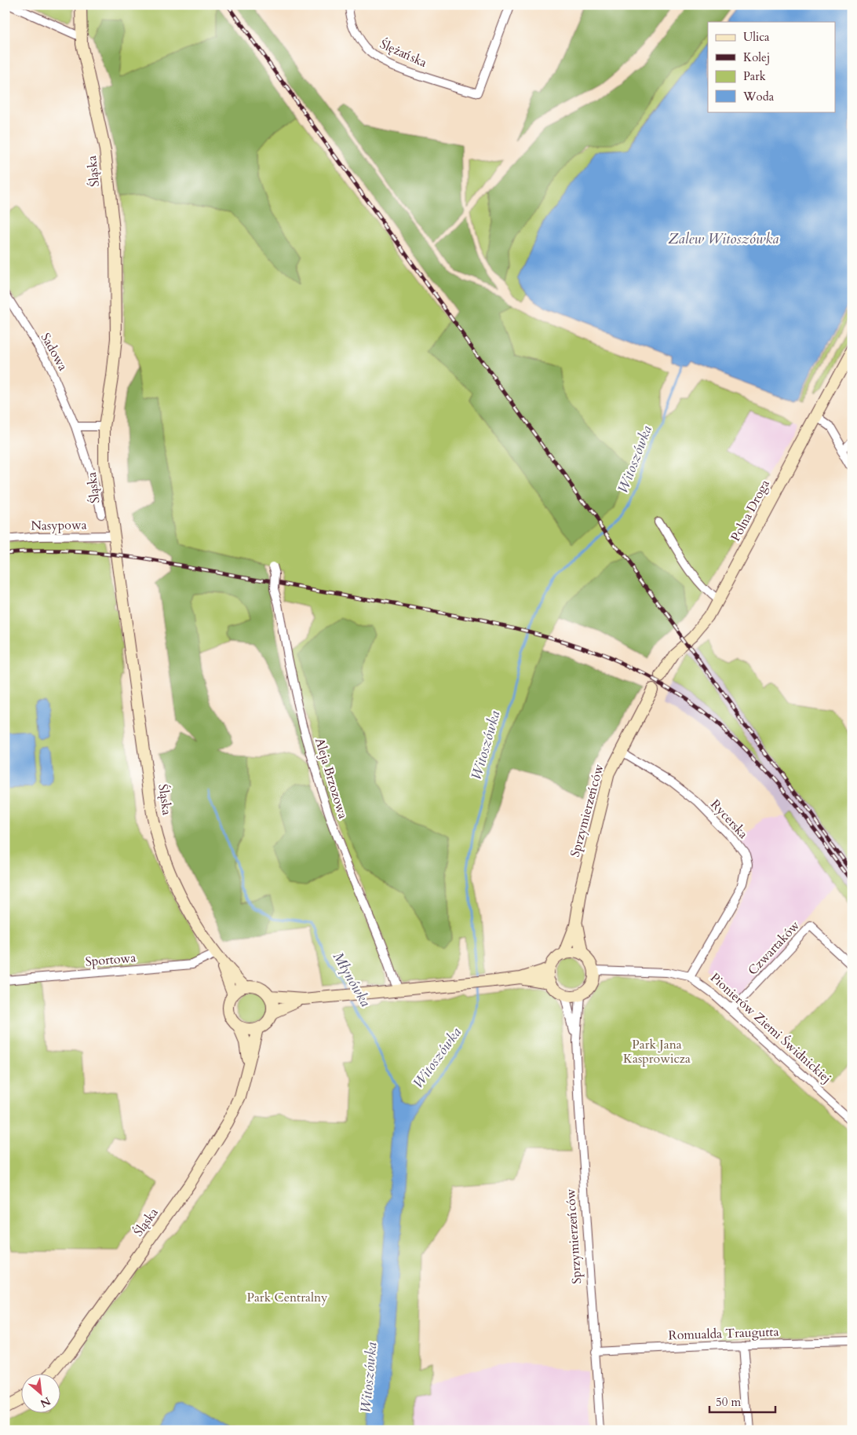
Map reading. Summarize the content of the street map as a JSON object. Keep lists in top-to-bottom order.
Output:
{
  "streets": {
    "street": [
      "Ślężańska",
      "Śląska",
      "Sadowa",
      "Polna Droga",
      "Nasypowa",
      "Aleja Brzozowa",
      "Sprzymierzeńców",
      "Rycerska",
      "Czwartaków",
      "Sportowa",
      "Pionierów Ziemi Świdnickiej",
      "Romualda Traugutta"
    ]
  },
  "crossings": [
    ["Śląska", "Nasypowa"],
    ["Śląska", "Sportowa"],
    ["Sprzymierzeńców", "Rycerska"],
    ["Sprzymierzeńców", "Pionierów Ziemi Świdnickiej"],
    ["Sprzymierzeńców", "Romualda Traugutta"],
    ["Rycerska", "Pionierów Ziemi Świdnickiej"],
    ["Czwartaków", "Pionierów Ziemi Świdnickiej"]
  ],
  "water": ["Zalew Witoszówka", "Witoszówka", "Młynówka"],
  "parks": ["Park Jana Kasprowicza", "Park Centralny"],
  "legend": [
    "Ulica",
    "Kolej",
    "Park",
    "Woda"
  ],
  "scale_bar": "50 m",
  "north": "bottom right"
}
